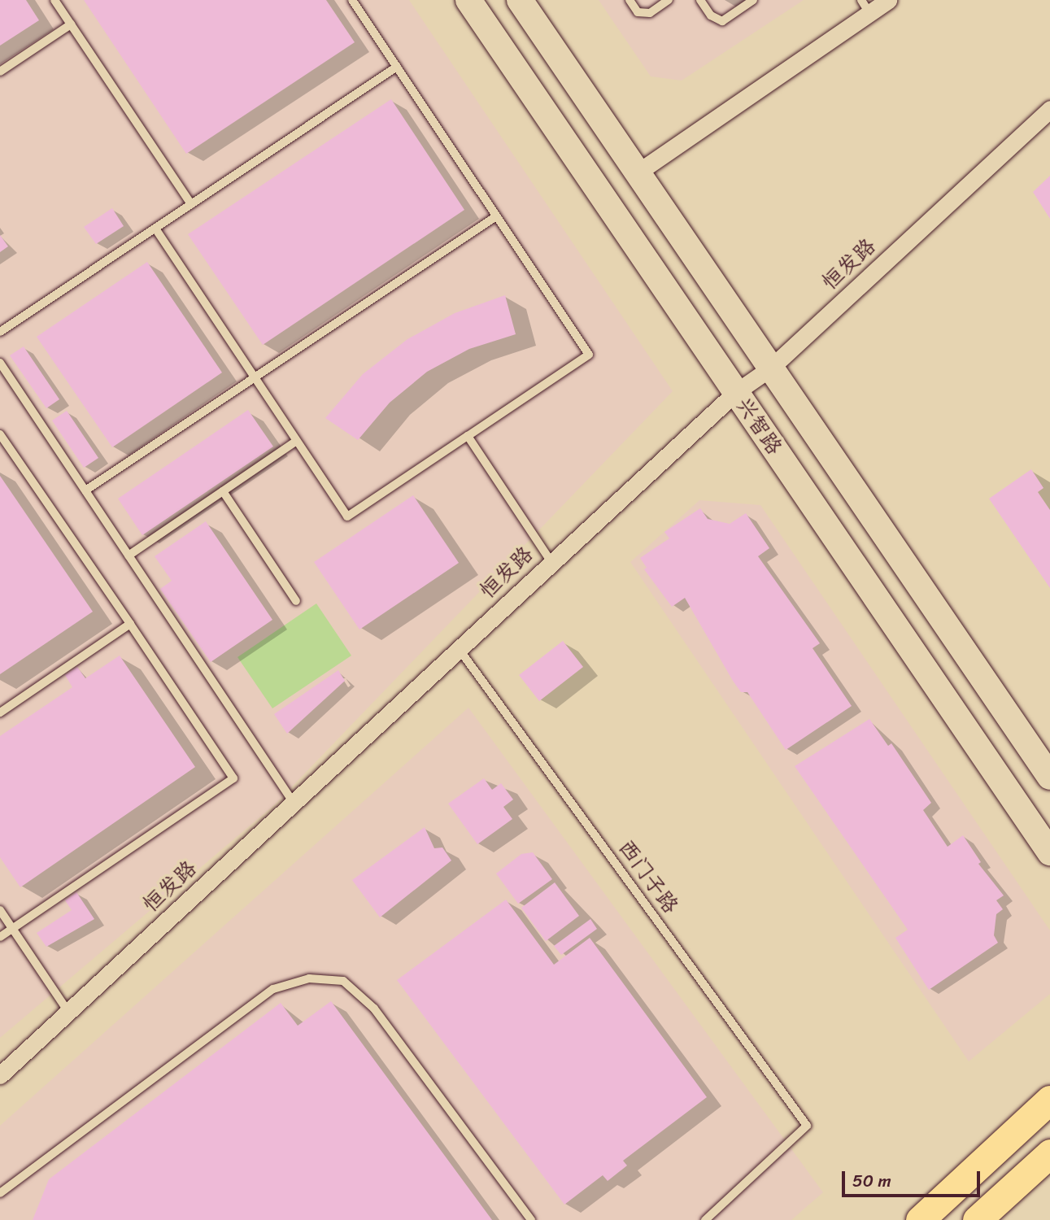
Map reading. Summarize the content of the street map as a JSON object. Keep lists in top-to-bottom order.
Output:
{
  "streets": {
    "main road": ["兴智路"],
    "street": ["恒发路"],
    "lane": ["西门子路"]
  },
  "crossings": [
    ["恒发路", "兴智路"],
    ["恒发路", "西门子路"]
  ],
  "scale_bar": "50 m"
}
